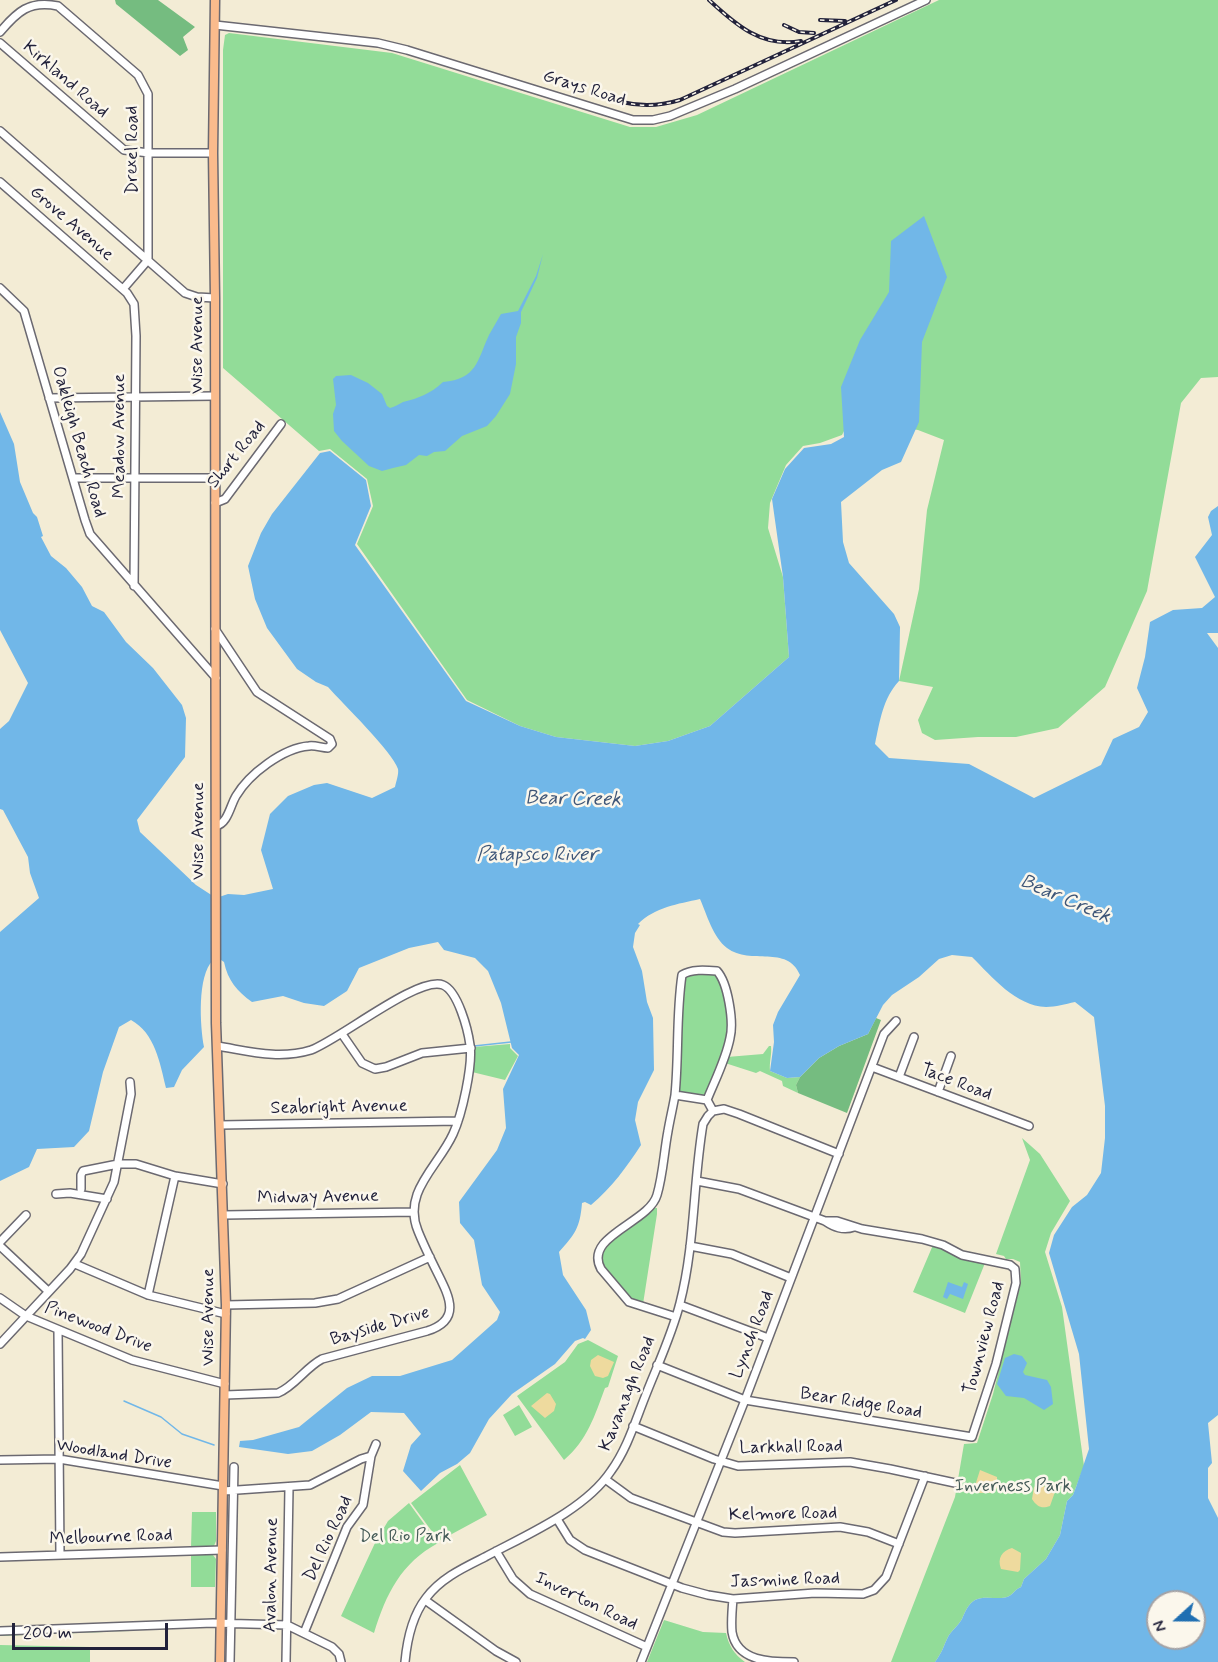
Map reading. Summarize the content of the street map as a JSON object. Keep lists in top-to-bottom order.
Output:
{
  "streets": {
    "main road": ["Wise Avenue"],
    "street": [
      "Kirkland Road",
      "Grays Road",
      "Drexel Road",
      "Grove Avenue",
      "Meadow Avenue",
      "Oakleigh Beach Road",
      "Short Road",
      "Tace Road",
      "Seabright Avenue",
      "Midway Avenue",
      "Bayside Drive",
      "Pinewood Drive",
      "Lynch Road",
      "Townview Road",
      "Kavanagh Road",
      "Bear Ridge Road",
      "Larkhall Road",
      "Woodland Drive",
      "Kelmore Road",
      "Melbourne Road",
      "Del Rio Road",
      "Avalon Avenue",
      "Jasmine Road",
      "Inverton Road"
    ]
  },
  "crossings": [
    ["Kirkland Road", "Drexel Road"],
    ["Kirkland Road", "Wise Avenue"],
    ["Grays Road", "Wise Avenue"],
    ["Grove Avenue", "Meadow Avenue"],
    ["Wise Avenue", "Oakleigh Beach Road"],
    ["Wise Avenue", "Short Road"],
    ["Wise Avenue", "Seabright Avenue"],
    ["Wise Avenue", "Midway Avenue"],
    ["Wise Avenue", "Bayside Drive"],
    ["Wise Avenue", "Pinewood Drive"],
    ["Wise Avenue", "Woodland Drive"],
    ["Wise Avenue", "Melbourne Road"],
    ["Meadow Avenue", "Oakleigh Beach Road"],
    ["Tace Road", "Lynch Road"],
    ["Midway Avenue", "Bayside Drive"],
    ["Lynch Road", "Townview Road"],
    ["Lynch Road", "Bear Ridge Road"],
    ["Lynch Road", "Larkhall Road"],
    ["Lynch Road", "Kelmore Road"],
    ["Lynch Road", "Jasmine Road"],
    ["Lynch Road", "Inverton Road"],
    ["Townview Road", "Kavanagh Road"],
    ["Townview Road", "Bear Ridge Road"],
    ["Kavanagh Road", "Bear Ridge Road"],
    ["Kavanagh Road", "Larkhall Road"],
    ["Kavanagh Road", "Kelmore Road"],
    ["Kavanagh Road", "Jasmine Road"],
    ["Kavanagh Road", "Inverton Road"],
    ["Larkhall Road", "Jasmine Road"],
    ["Woodland Drive", "Del Rio Road"],
    ["Woodland Drive", "Avalon Avenue"],
    ["Kelmore Road", "Jasmine Road"]
  ],
  "water": ["Bear Creek", "Patapsco River"],
  "parks": ["Inverness Park", "Del Rio Park"],
  "scale_bar": "200 m",
  "north": "left"
}
